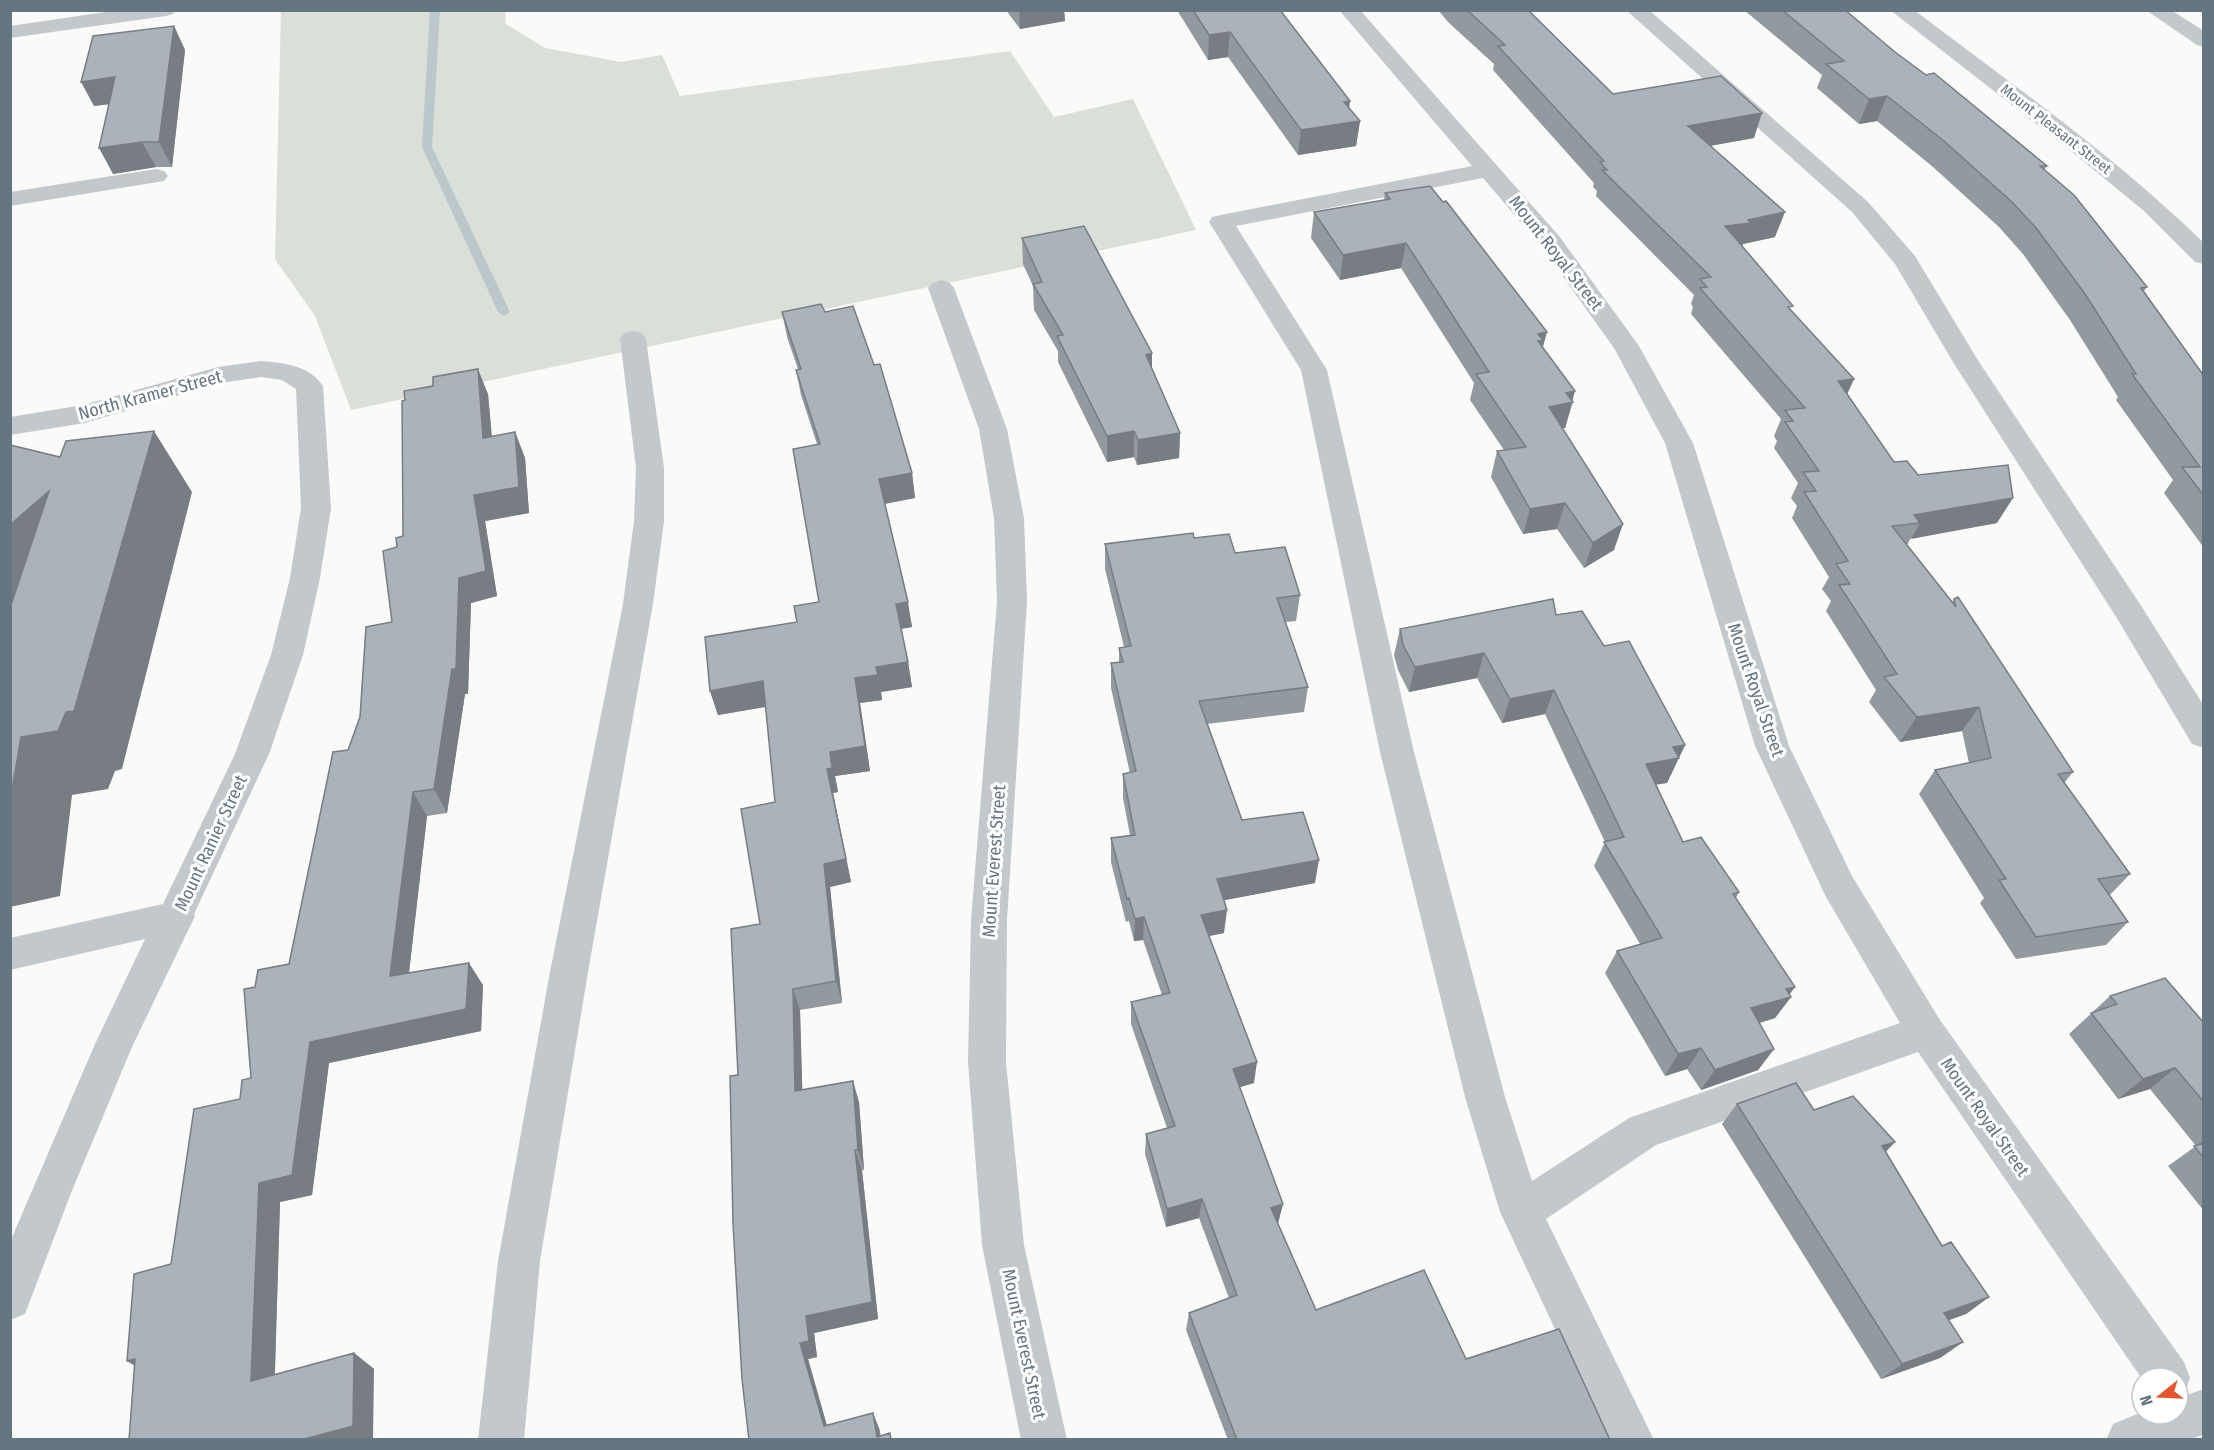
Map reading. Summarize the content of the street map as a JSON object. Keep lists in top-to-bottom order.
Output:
{
  "streets": {
    "street": [
      "Mount Pleasant Street",
      "Mount Royal Street",
      "North Kramer Street",
      "Mount Ranier Street",
      "Mount Everest Street"
    ]
  },
  "crossings": [
    ["North Kramer Street", "Mount Ranier Street"]
  ],
  "north": "left"
}
